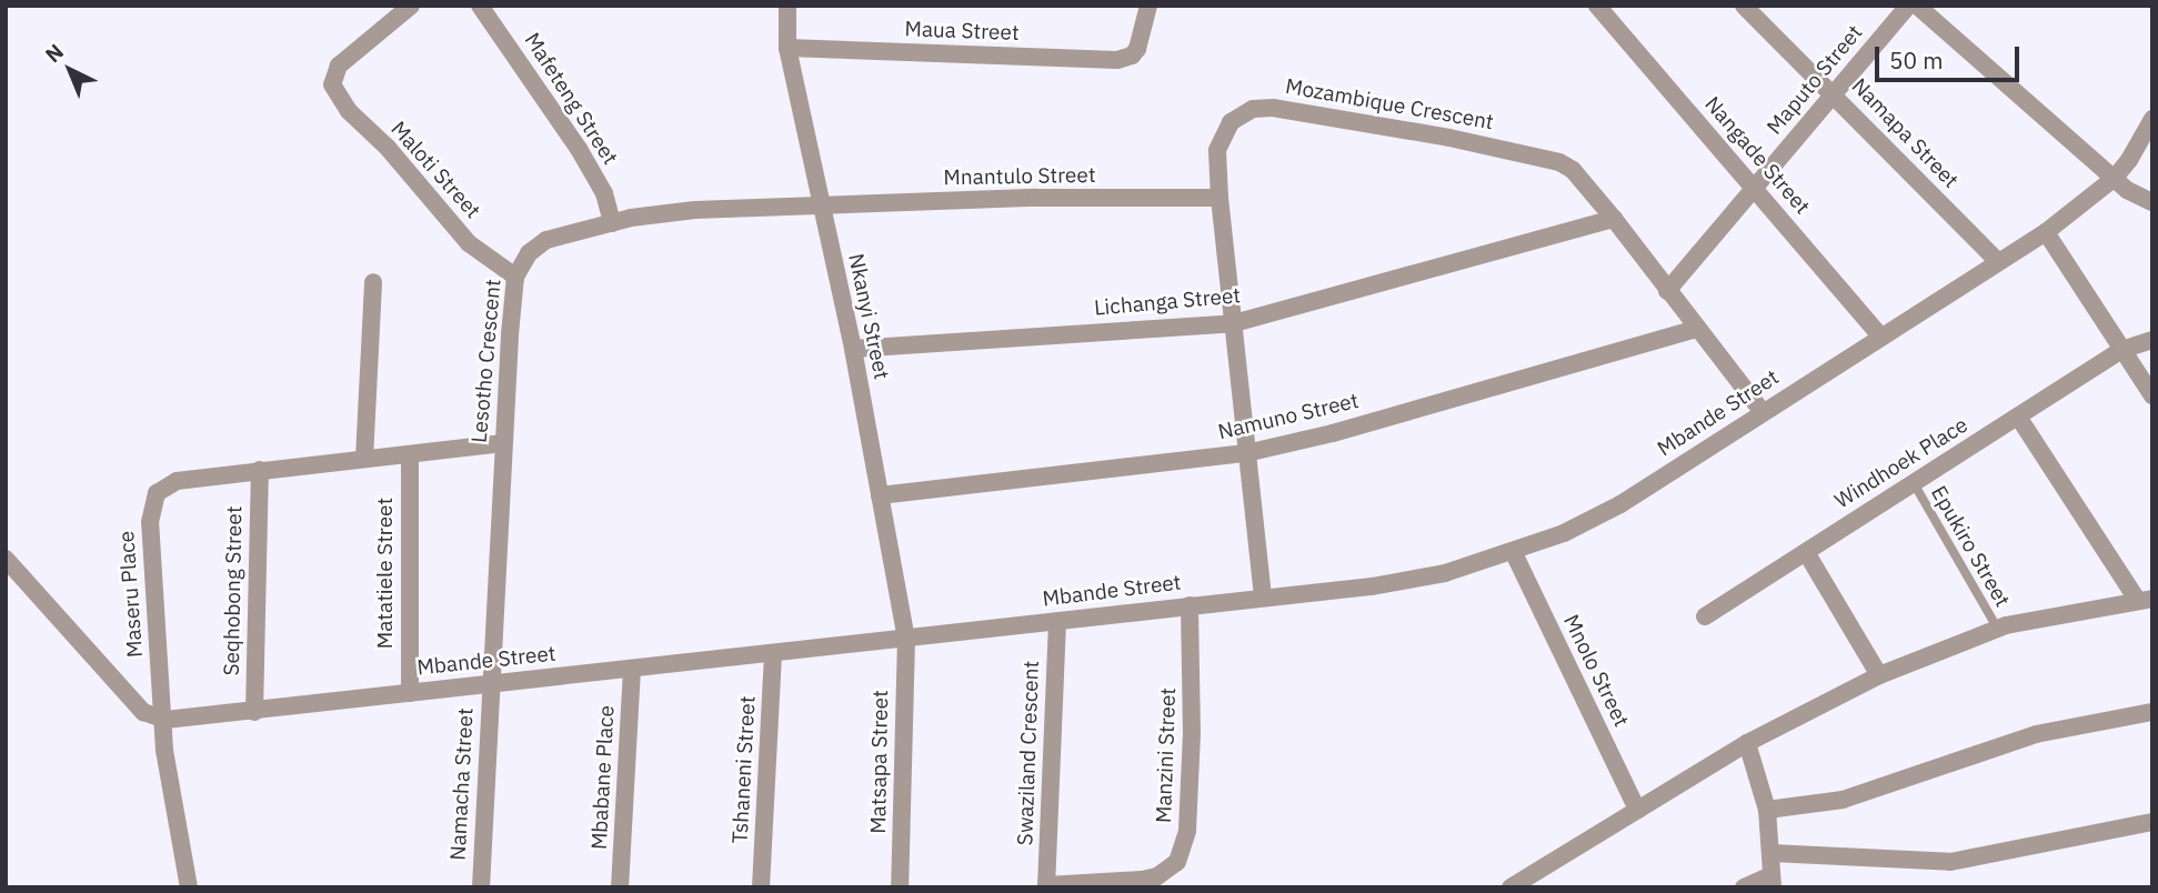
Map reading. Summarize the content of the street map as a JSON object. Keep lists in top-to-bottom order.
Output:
{
  "streets": {
    "street": [
      "Maua Street",
      "Maputo Street",
      "Mafeteng Street",
      "Mozambique Crescent",
      "Namapa Street",
      "Nangade Street",
      "Maloti Street",
      "Mnantulo Street",
      "Lichanga Street",
      "Nkanyi Street",
      "Lesotho Crescent",
      "Mbande Street",
      "Namuno Street",
      "Windhoek Place",
      "Matatiele Street",
      "Seqhobong Street",
      "Maseru Place",
      "Mnolo Street",
      "Swaziland Crescent",
      "Manzini Street",
      "Matsapa Street",
      "Tshaneni Street",
      "Mbabane Place",
      "Namacha Street"
    ],
    "lane": ["Epukiro Street"]
  },
  "crossings": [
    ["Maua Street", "Nkanyi Street"],
    ["Maputo Street", "Mozambique Crescent"],
    ["Maputo Street", "Namapa Street"],
    ["Maputo Street", "Nangade Street"],
    ["Mafeteng Street", "Lesotho Crescent"],
    ["Mozambique Crescent", "Mnantulo Street"],
    ["Mozambique Crescent", "Lichanga Street"],
    ["Mozambique Crescent", "Mbande Street"],
    ["Mozambique Crescent", "Namuno Street"],
    ["Namapa Street", "Mbande Street"],
    ["Nangade Street", "Mbande Street"],
    ["Maloti Street", "Lesotho Crescent"],
    ["Mnantulo Street", "Nkanyi Street"],
    ["Mnantulo Street", "Lesotho Crescent"],
    ["Lichanga Street", "Nkanyi Street"],
    ["Nkanyi Street", "Lesotho Crescent"],
    ["Nkanyi Street", "Mbande Street"],
    ["Nkanyi Street", "Namuno Street"],
    ["Nkanyi Street", "Matsapa Street"],
    ["Lesotho Crescent", "Mbande Street"],
    ["Lesotho Crescent", "Maseru Place"],
    ["Lesotho Crescent", "Namacha Street"],
    ["Mbande Street", "Matatiele Street"],
    ["Mbande Street", "Seqhobong Street"],
    ["Mbande Street", "Maseru Place"],
    ["Mbande Street", "Mnolo Street"],
    ["Mbande Street", "Swaziland Crescent"],
    ["Mbande Street", "Manzini Street"],
    ["Mbande Street", "Matsapa Street"],
    ["Mbande Street", "Tshaneni Street"],
    ["Mbande Street", "Mbabane Place"],
    ["Mbande Street", "Namacha Street"],
    ["Windhoek Place", "Epukiro Street"],
    ["Matatiele Street", "Maseru Place"],
    ["Seqhobong Street", "Maseru Place"],
    ["Swaziland Crescent", "Manzini Street"]
  ],
  "scale_bar": "50 m",
  "north": "top left"
}
